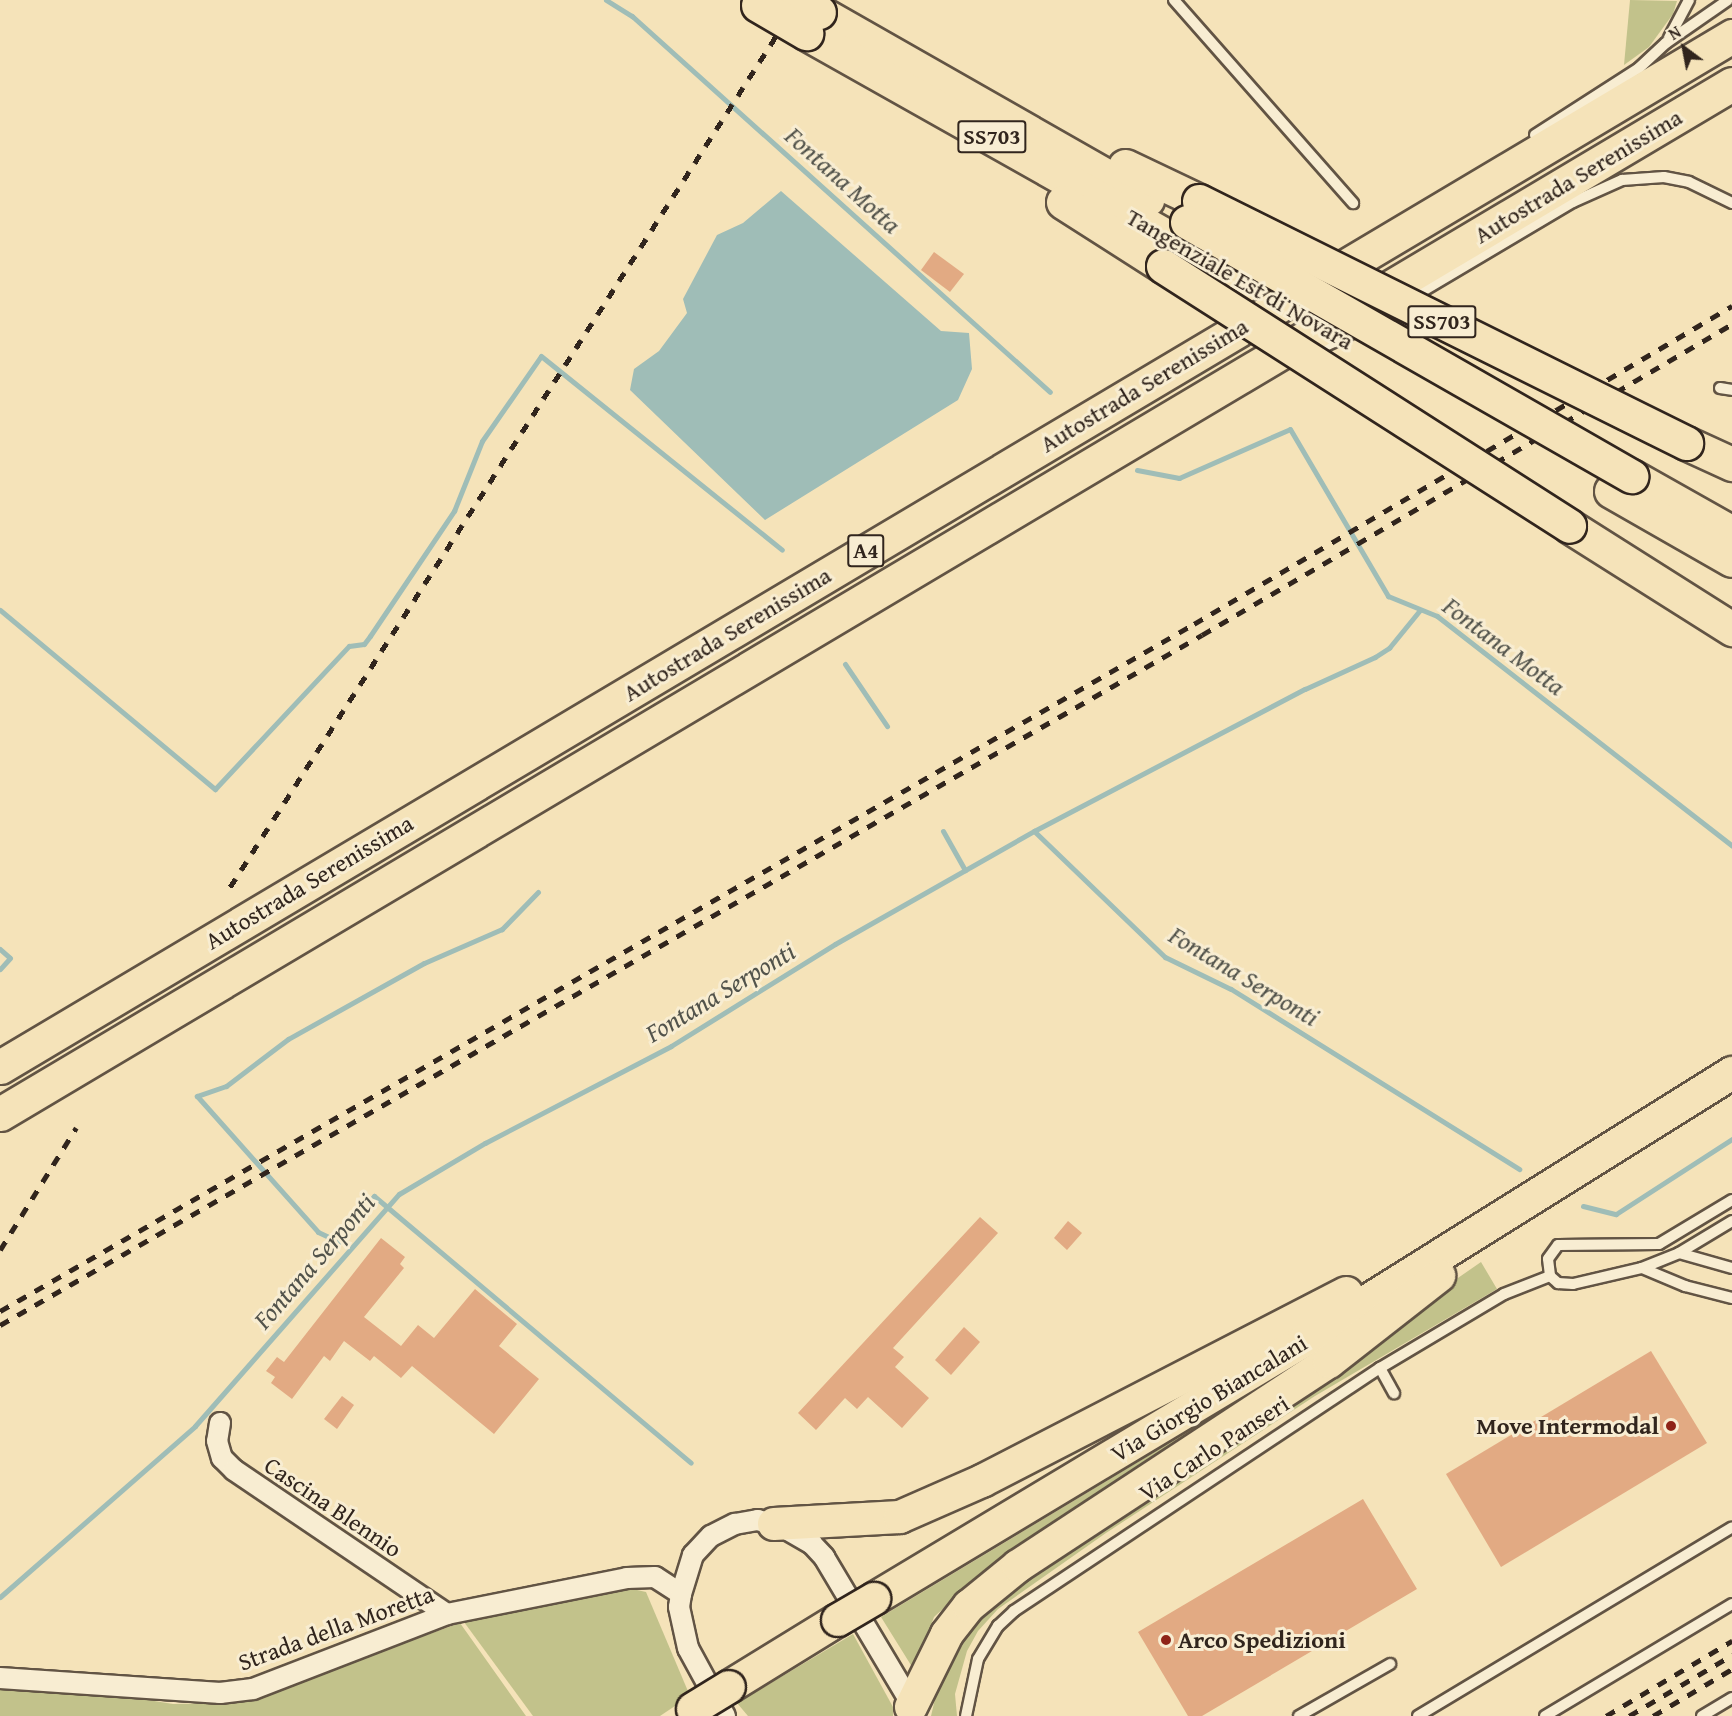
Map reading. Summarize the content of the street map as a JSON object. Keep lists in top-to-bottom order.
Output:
{
  "streets": {
    "highway": [
      "SS703",
      "Autostrada Serenissima",
      "Tangenziale Est di Novara",
      "A4"
    ],
    "main road": ["Via Giorgio Biancalani"],
    "street": ["Cascina Blennio", "Strada della Moretta"],
    "lane": ["Via Carlo Panseri"]
  },
  "crossings": [
    ["SS703", "Tangenziale Est di Novara"],
    ["Cascina Blennio", "Strada della Moretta"]
  ],
  "water": ["Fontana Motta", "Fontana Serponti"],
  "places": ["Move Intermodal", "Arco Spedizioni"],
  "north": "top left"
}
